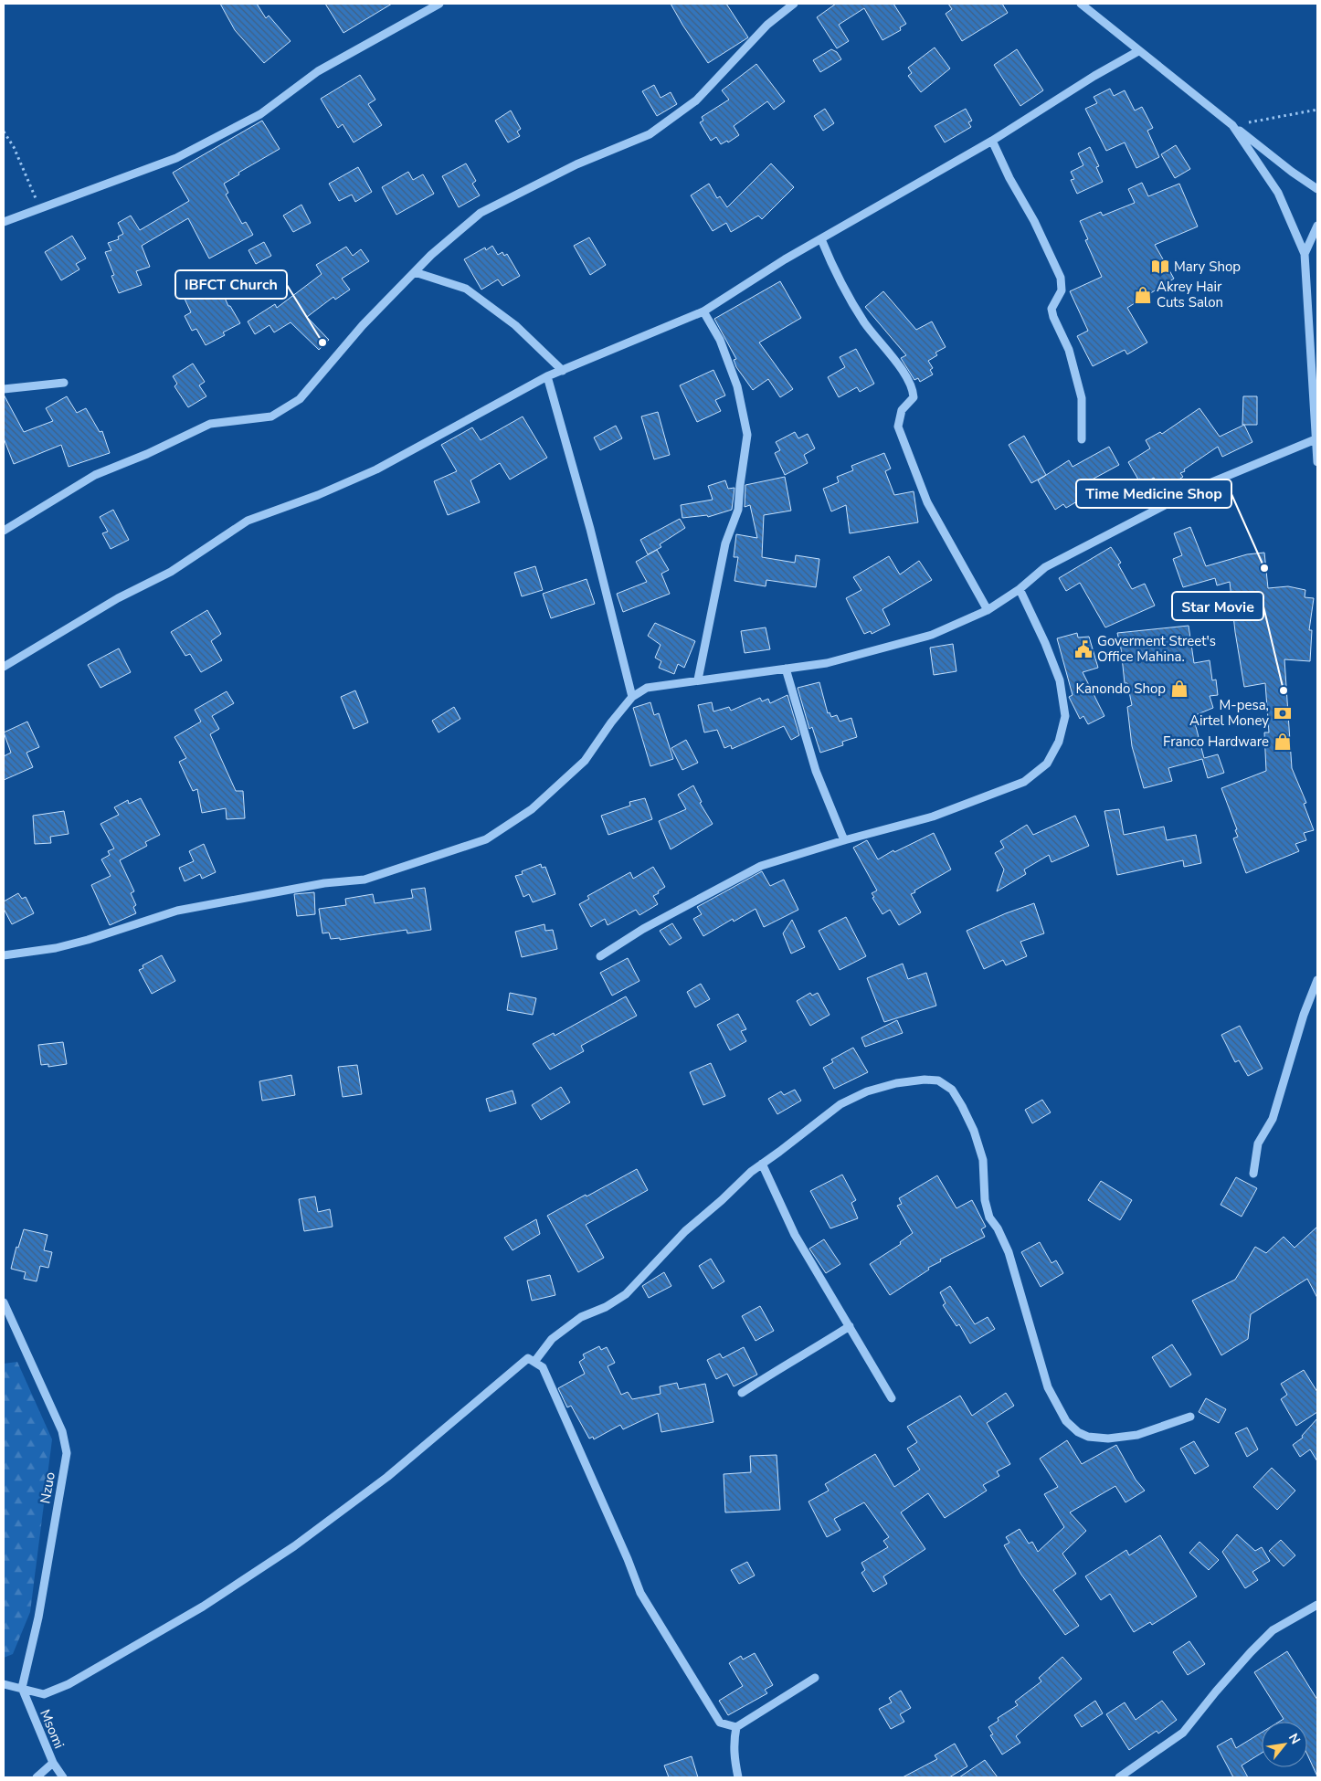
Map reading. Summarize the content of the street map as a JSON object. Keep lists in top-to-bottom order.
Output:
{
  "streets": {
    "street": ["Nzuo", "Msomi"]
  },
  "crossings": [
    ["Nzuo", "Msomi"]
  ],
  "places": {
    "library": ["Mary Shop"],
    "shop": ["Akrey Hair Cuts Salon", "Kanondo Shop", "Franco Hardware"],
    "other": ["IBFCT Church", "Time Medicine Shop", "Star Movie"],
    "public building": ["Goverment Street's Office Mahina."],
    "bank": ["M-pesa, Airtel Money"]
  },
  "north": "top right"
}
